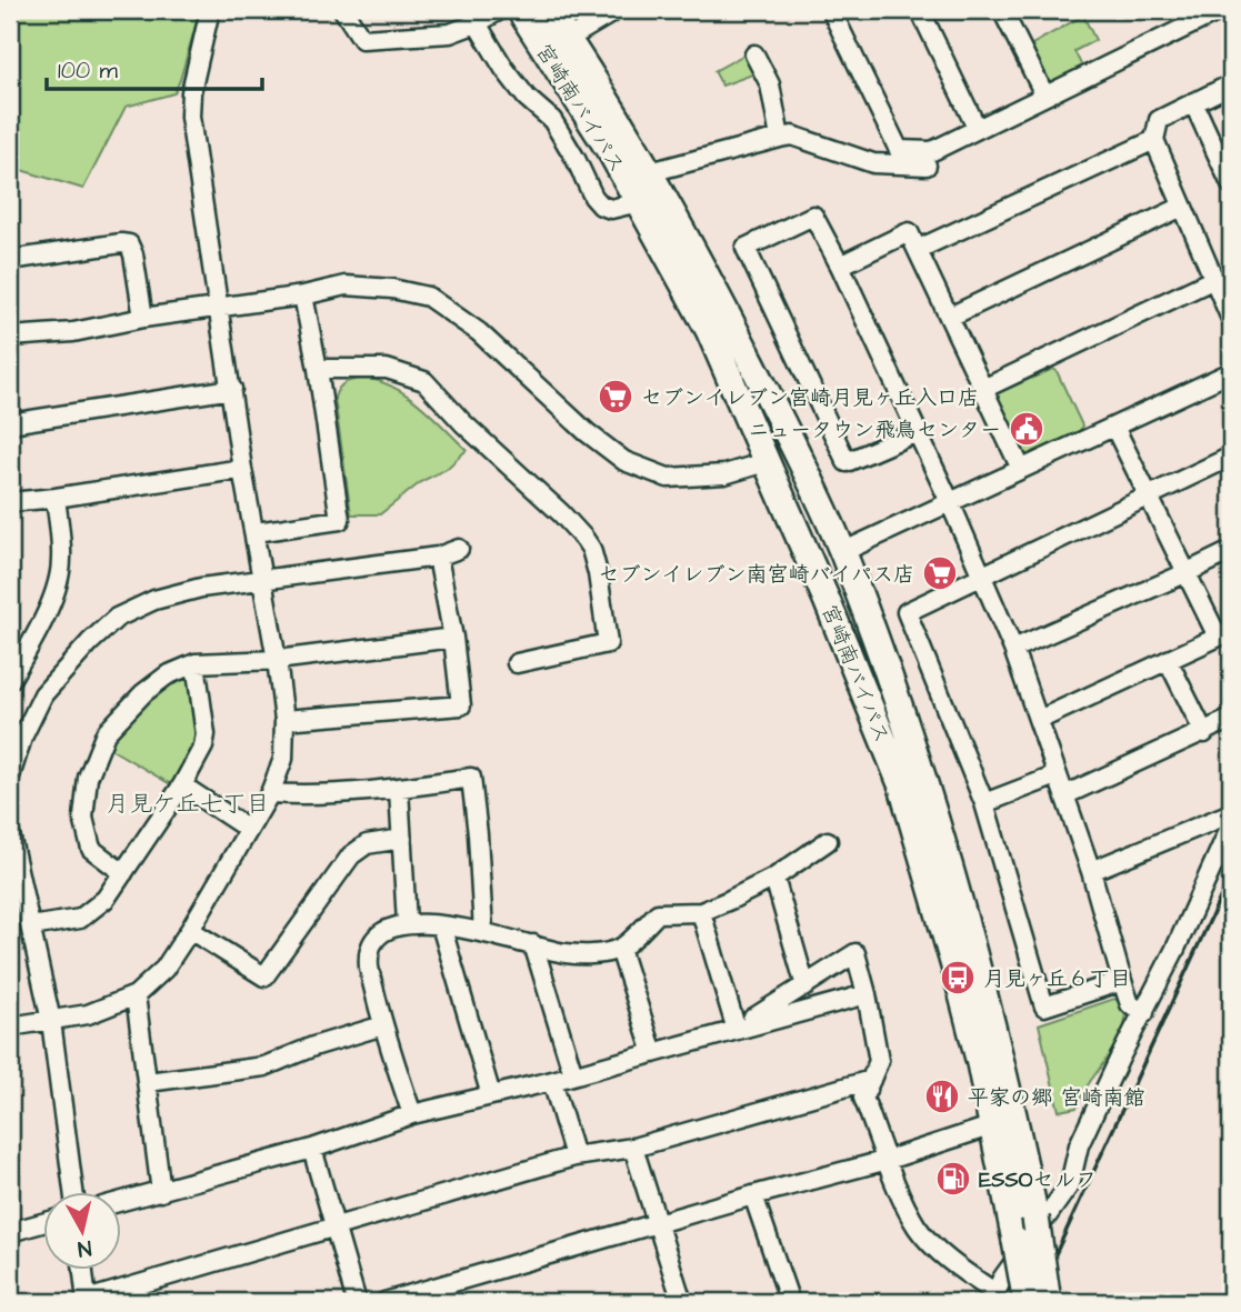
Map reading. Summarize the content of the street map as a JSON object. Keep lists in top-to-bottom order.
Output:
{
  "streets": {
    "highway": ["宮崎南バイパス"]
  },
  "districts": ["月見ケ丘七丁目"],
  "places": {
    "supermarket": ["セブンイレブン宮崎月見ヶ丘入口店", "セブンイレブン南宮崎バイパス店"],
    "public building": ["ニュータウン飛鳥センター"],
    "bus stop": ["月見ヶ丘６丁目"],
    "restaurant": ["平家の郷 宮崎南館"],
    "fuel station": ["ESSOセルフ"]
  },
  "scale_bar": "100 m",
  "north": "bottom"
}
